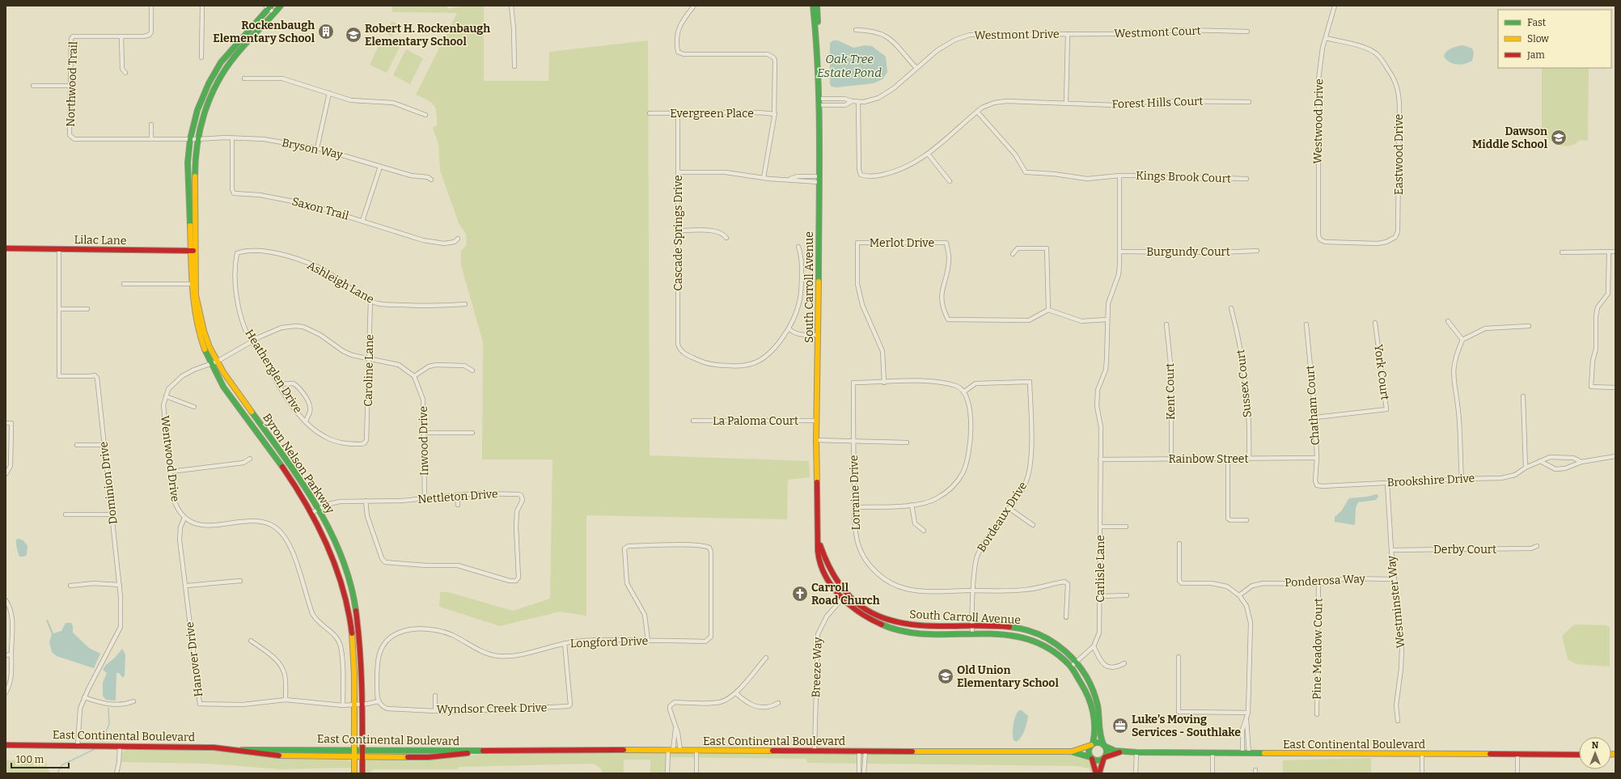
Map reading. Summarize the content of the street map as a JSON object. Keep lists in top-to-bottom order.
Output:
{
  "streets": {
    "main road": [
      "Lilac Lane",
      "South Carroll Avenue",
      "Byron Nelson Parkway",
      "East Continental Boulevard"
    ],
    "street": [
      "Westmont Court",
      "Westmont Drive",
      "Northwood Trail",
      "Forest Hills Court",
      "Evergreen Place",
      "Westwood Drive",
      "Bryson Way",
      "Eastwood Drive",
      "Kings Brook Court",
      "Saxon Trail",
      "Cascade Springs Drive",
      "Merlot Drive",
      "Burgundy Court",
      "Ashleigh Lane",
      "Caroline Lane",
      "Heatherglen Drive",
      "York Court",
      "Sussex Court",
      "Kent Court",
      "Chatham Court",
      "La Paloma Court",
      "Inwood Drive",
      "Wentwood Drive",
      "Rainbow Street",
      "Brookshire Drive",
      "Dominion Drive",
      "Lorraine Drive",
      "Nettleton Drive",
      "Bordeaux Drive",
      "Derby Court",
      "Carlisle Lane",
      "Ponderosa Way",
      "Westminster Way",
      "Longford Drive",
      "Pine Meadow Court",
      "Hanover Drive",
      "Breeze Way",
      "Wyndsor Creek Drive"
    ]
  },
  "crossings": [
    ["Westmont Court", "Westmont Drive"],
    ["Westmont Drive", "Forest Hills Court"],
    ["Westmont Drive", "South Carroll Avenue"],
    ["Northwood Trail", "Bryson Way"],
    ["Northwood Trail", "Byron Nelson Parkway"],
    ["Forest Hills Court", "Kings Brook Court"],
    ["Evergreen Place", "Cascade Springs Drive"],
    ["Westwood Drive", "Eastwood Drive"],
    ["Bryson Way", "Saxon Trail"],
    ["Bryson Way", "Byron Nelson Parkway"],
    ["Kings Brook Court", "Carlisle Lane"],
    ["Lilac Lane", "Byron Nelson Parkway"],
    ["Lilac Lane", "Dominion Drive"],
    ["Merlot Drive", "Lorraine Drive"],
    ["Burgundy Court", "Carlisle Lane"],
    ["Ashleigh Lane", "Caroline Lane"],
    ["Ashleigh Lane", "Heatherglen Drive"],
    ["South Carroll Avenue", "La Paloma Court"],
    ["South Carroll Avenue", "Bordeaux Drive"],
    ["South Carroll Avenue", "Carlisle Lane"],
    ["South Carroll Avenue", "Breeze Way"],
    ["South Carroll Avenue", "East Continental Boulevard"],
    ["Caroline Lane", "Heatherglen Drive"],
    ["York Court", "Chatham Court"],
    ["Sussex Court", "Rainbow Street"],
    ["Kent Court", "Rainbow Street"],
    ["Chatham Court", "Rainbow Street"],
    ["Chatham Court", "Brookshire Drive"],
    ["Inwood Drive", "Nettleton Drive"],
    ["Wentwood Drive", "Byron Nelson Parkway"],
    ["Wentwood Drive", "Hanover Drive"],
    ["Rainbow Street", "Carlisle Lane"],
    ["Byron Nelson Parkway", "Nettleton Drive"],
    ["Byron Nelson Parkway", "Hanover Drive"],
    ["Byron Nelson Parkway", "East Continental Boulevard"],
    ["Brookshire Drive", "Westminster Way"],
    ["Dominion Drive", "East Continental Boulevard"],
    ["Lorraine Drive", "Bordeaux Drive"],
    ["Derby Court", "Westminster Way"],
    ["Ponderosa Way", "Westminster Way"],
    ["Ponderosa Way", "Pine Meadow Court"],
    ["Longford Drive", "Wyndsor Creek Drive"],
    ["Breeze Way", "East Continental Boulevard"]
  ],
  "water": ["Oak Tree Estate Pond"],
  "places": {
    "building": ["Rockenbaugh Elementary School"],
    "school or university": ["Robert H. Rockenbaugh Elementary School", "Dawson Middle School", "Old Union Elementary School"],
    "church": ["Carroll Road Church"],
    "office": ["Luke’s Moving Services - Southlake"]
  },
  "legend": ["Fast", "Slow", "Jam"],
  "scale_bar": "100 m",
  "north": "top"
}
